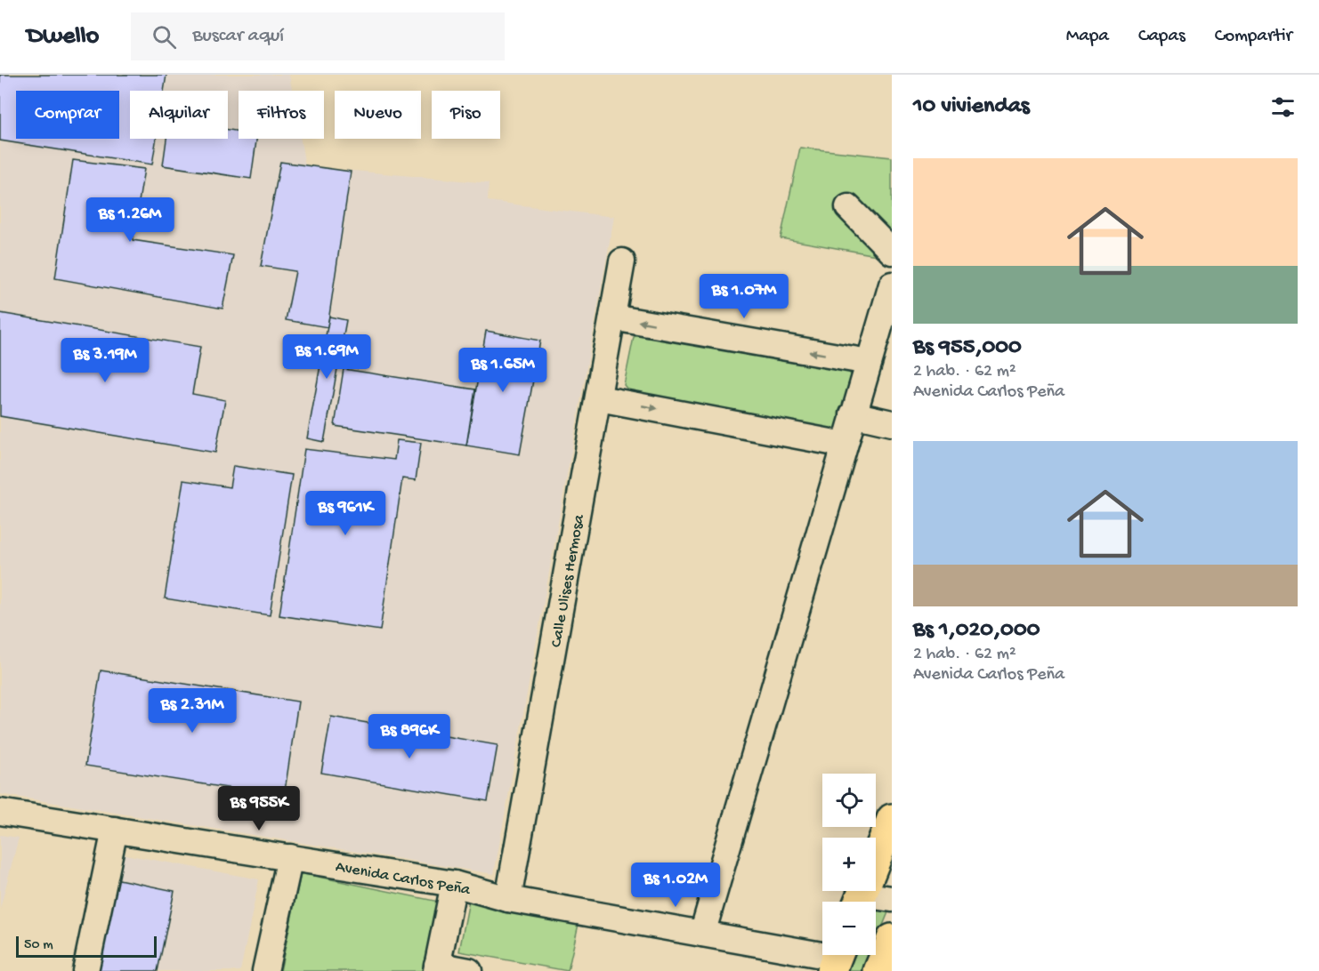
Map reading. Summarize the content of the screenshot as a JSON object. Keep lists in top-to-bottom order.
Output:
{
  "streets": {
    "street": ["Calle Ulises Hermosa", "Avenida Carlos Peña"]
  },
  "crossings": [
    ["Calle Ulises Hermosa", "Avenida Carlos Peña"]
  ],
  "scale_bar": "50 m",
  "page": {
    "header": "Dwello",
    "search": "Buscar aquí",
    "nav": ["Mapa", "Capas", "Compartir"],
    "heading": "10 viviendas",
    "chip": [
      "Comprar",
      "Alquilar",
      "Filtros",
      "Nuevo",
      "Piso"
    ],
    "list": [
      {
        "name": "Bs 955,000",
        "note": "2 hab. · 62 m² · Avenida Carlos Peña"
      },
      {
        "name": "Bs 1,020,000",
        "note": "2 hab. · 62 m² · Avenida Carlos Peña"
      }
    ],
    "price": [
      "Bs 1.26M",
      "Bs 1.07M",
      "Bs 1.69M",
      "Bs 3.19M",
      "Bs 1.65M",
      "Bs 961K",
      "Bs 2.31M",
      "Bs 896K",
      "Bs 955K",
      "Bs 1.02M"
    ],
    "map_buttons": ["+", "−"],
    "scale": "50 m"
  }
}
